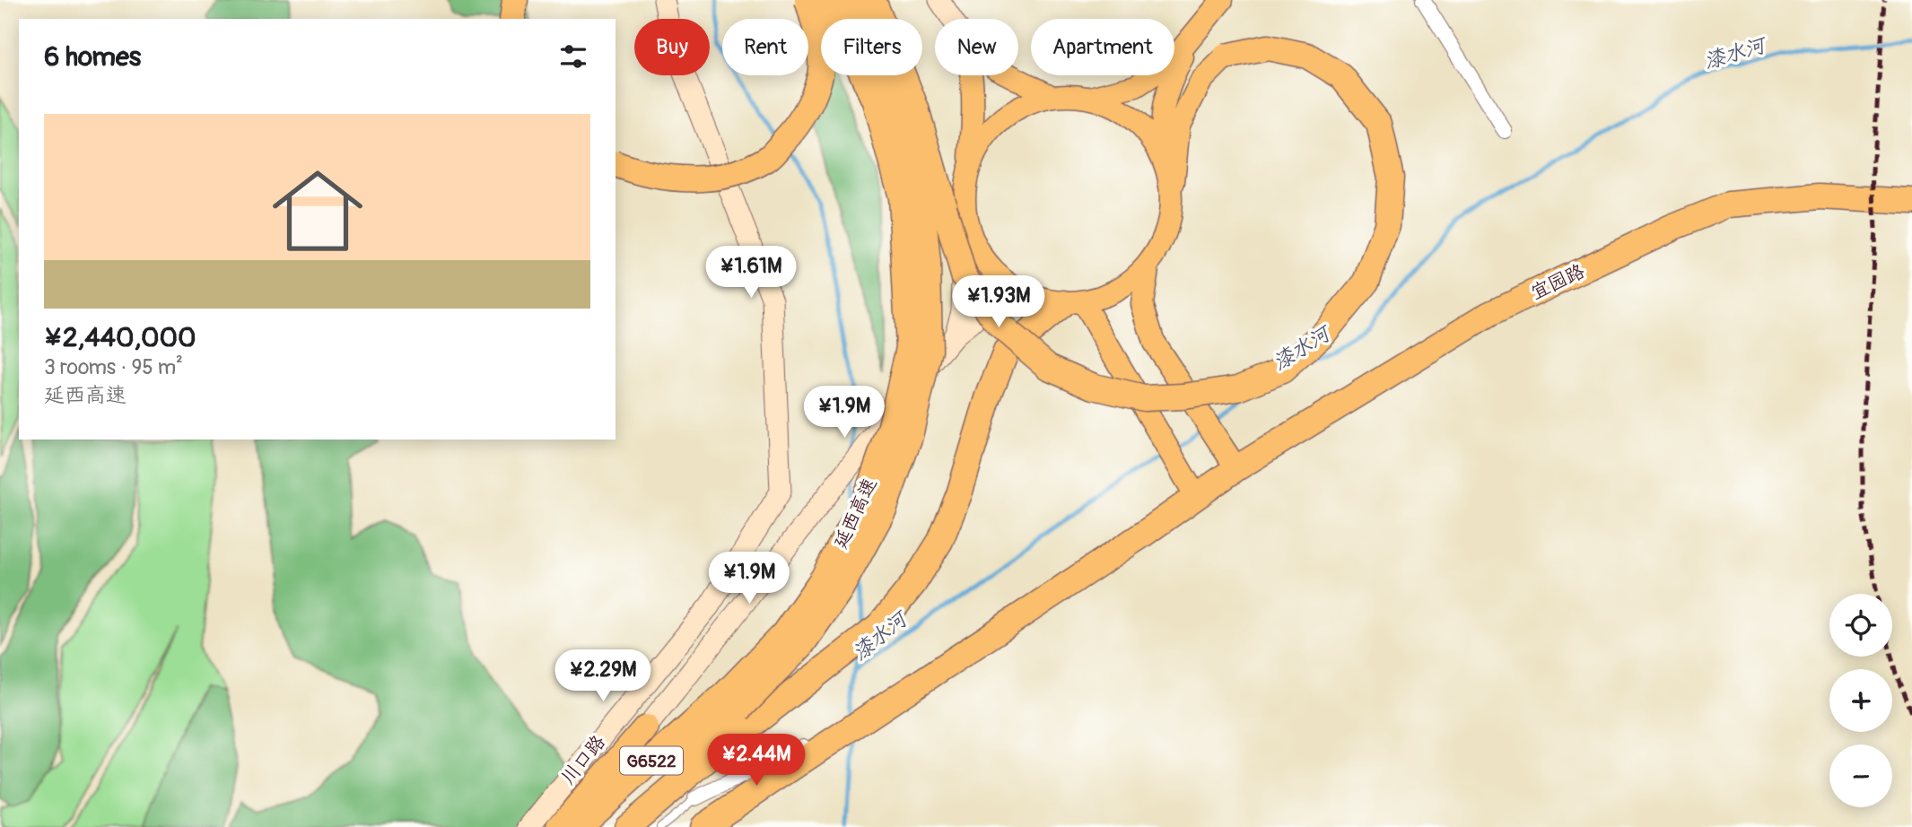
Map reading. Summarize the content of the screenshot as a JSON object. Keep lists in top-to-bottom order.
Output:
{
  "streets": {
    "highway": ["宜园路", "延西高速", "G6522"],
    "main road": ["川口路"]
  },
  "water": ["漆水河"],
  "page": {
    "chip": [
      "Buy",
      "Rent",
      "Filters",
      "New",
      "Apartment"
    ],
    "heading": "6 homes",
    "list": [
      {
        "name": "¥2,440,000",
        "note": "3 rooms · 95 m² · 延西高速"
      }
    ],
    "price": [
      "¥1.61M",
      "¥1.93M",
      "¥1.9M",
      "¥1.9M",
      "¥2.29M",
      "¥2.44M"
    ],
    "map_buttons": ["+", "−"]
  }
}
